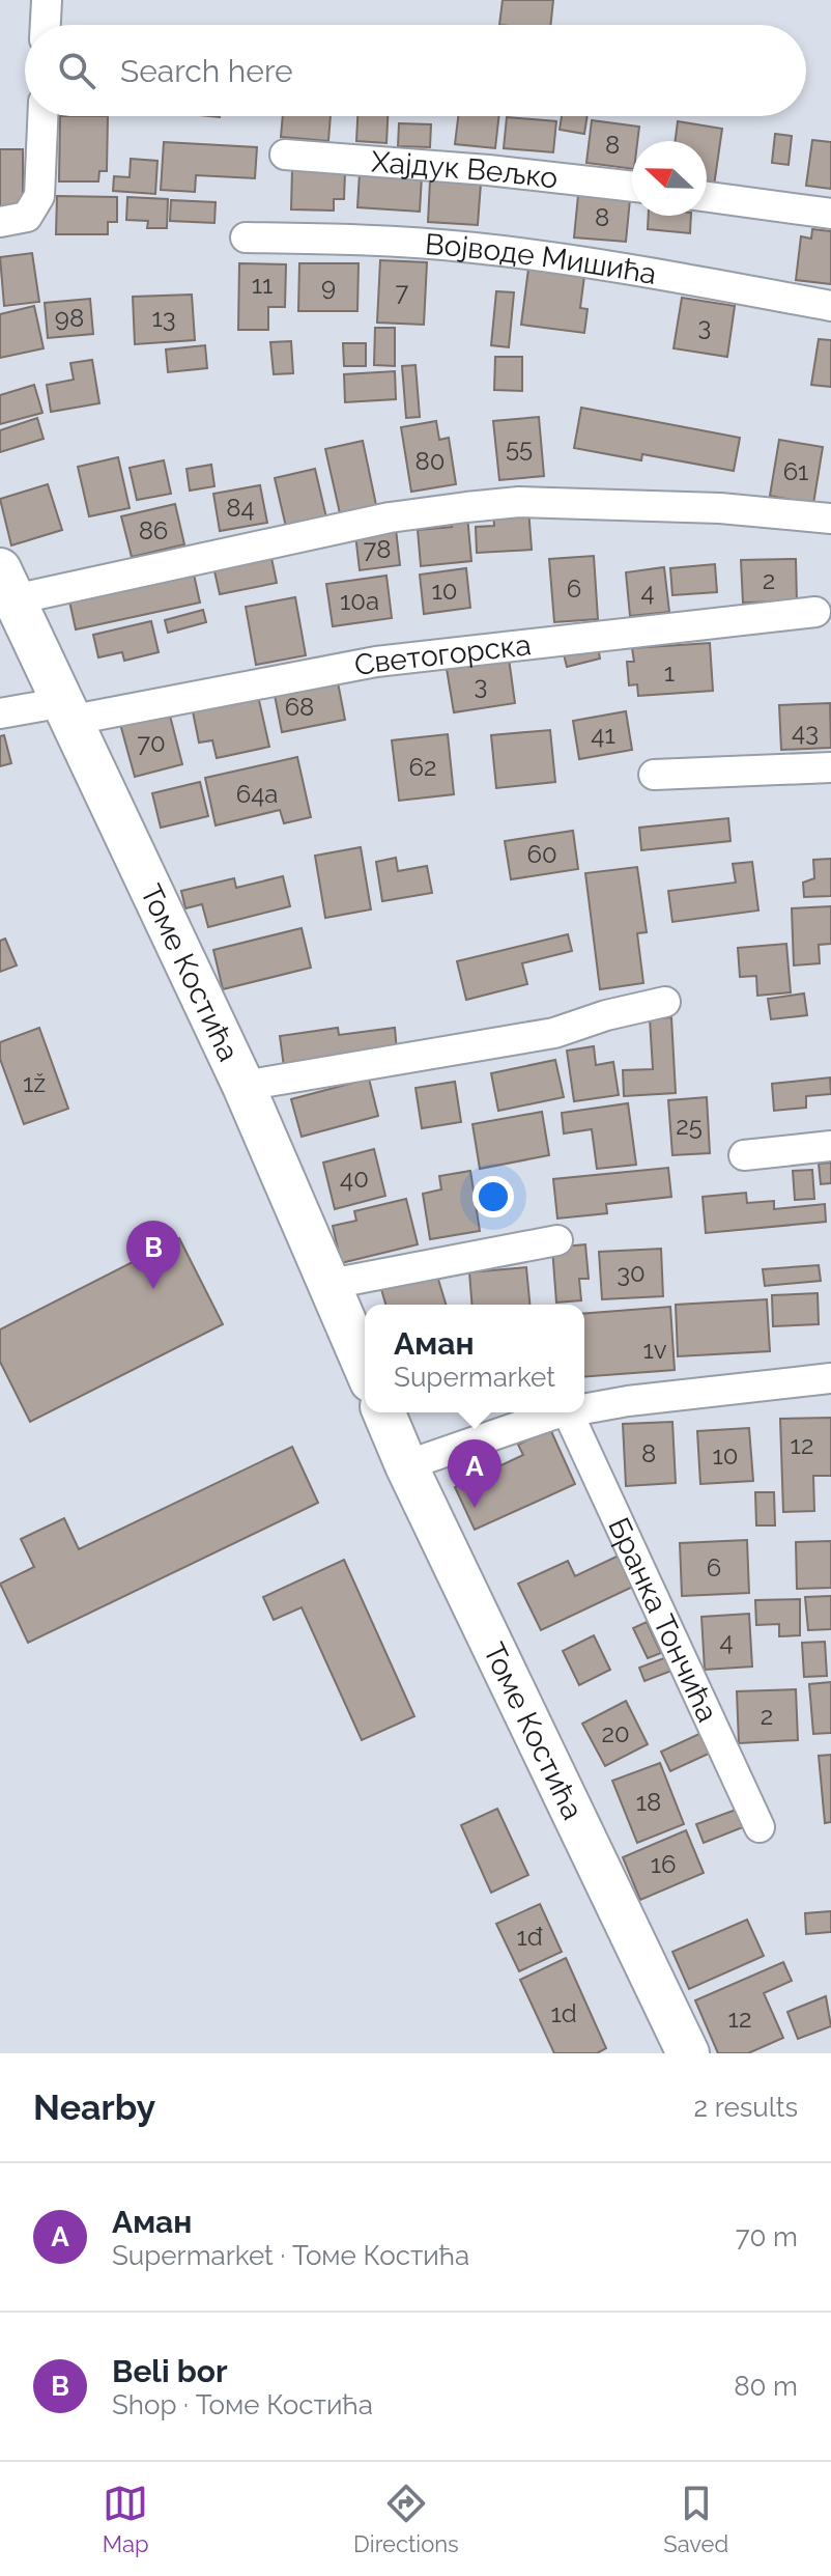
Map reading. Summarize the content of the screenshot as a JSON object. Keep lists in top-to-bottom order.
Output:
{
  "streets": {
    "street": [
      "Хајдук Вељко",
      "Војводе Мишића",
      "Светогорска",
      "Томе Костића",
      "Бранка Тончића"
    ]
  },
  "crossings": [
    ["Светогорска", "Томе Костића"]
  ],
  "house_numbers": [
    "8",
    "8",
    "11",
    "9",
    "7",
    "98",
    "13",
    "3",
    "55",
    "80",
    "61",
    "84",
    "86",
    "78",
    "2",
    "6",
    "10",
    "4",
    "10a",
    "1",
    "3",
    "68",
    "43",
    "41",
    "70",
    "62",
    "64a",
    "60",
    "1ž",
    "25",
    "40",
    "30",
    "1v",
    "12",
    "8",
    "10",
    "6",
    "4",
    "2",
    "20",
    "18",
    "16",
    "1đ",
    "1d",
    "12"
  ],
  "north": "left",
  "page": {
    "search": "Search here",
    "pins": ["B", "A"],
    "popup": ["Аман", "Supermarket"],
    "heading": ["Nearby", "2 results"],
    "list": [
      {
        "mark": "A",
        "name": "Аман",
        "note": "Supermarket · Томе Костића",
        "value": "70 m"
      },
      {
        "mark": "B",
        "name": "Beli bor",
        "note": "Shop · Томе Костића",
        "value": "80 m"
      }
    ],
    "nav": ["Map", "Directions", "Saved"]
  }
}
